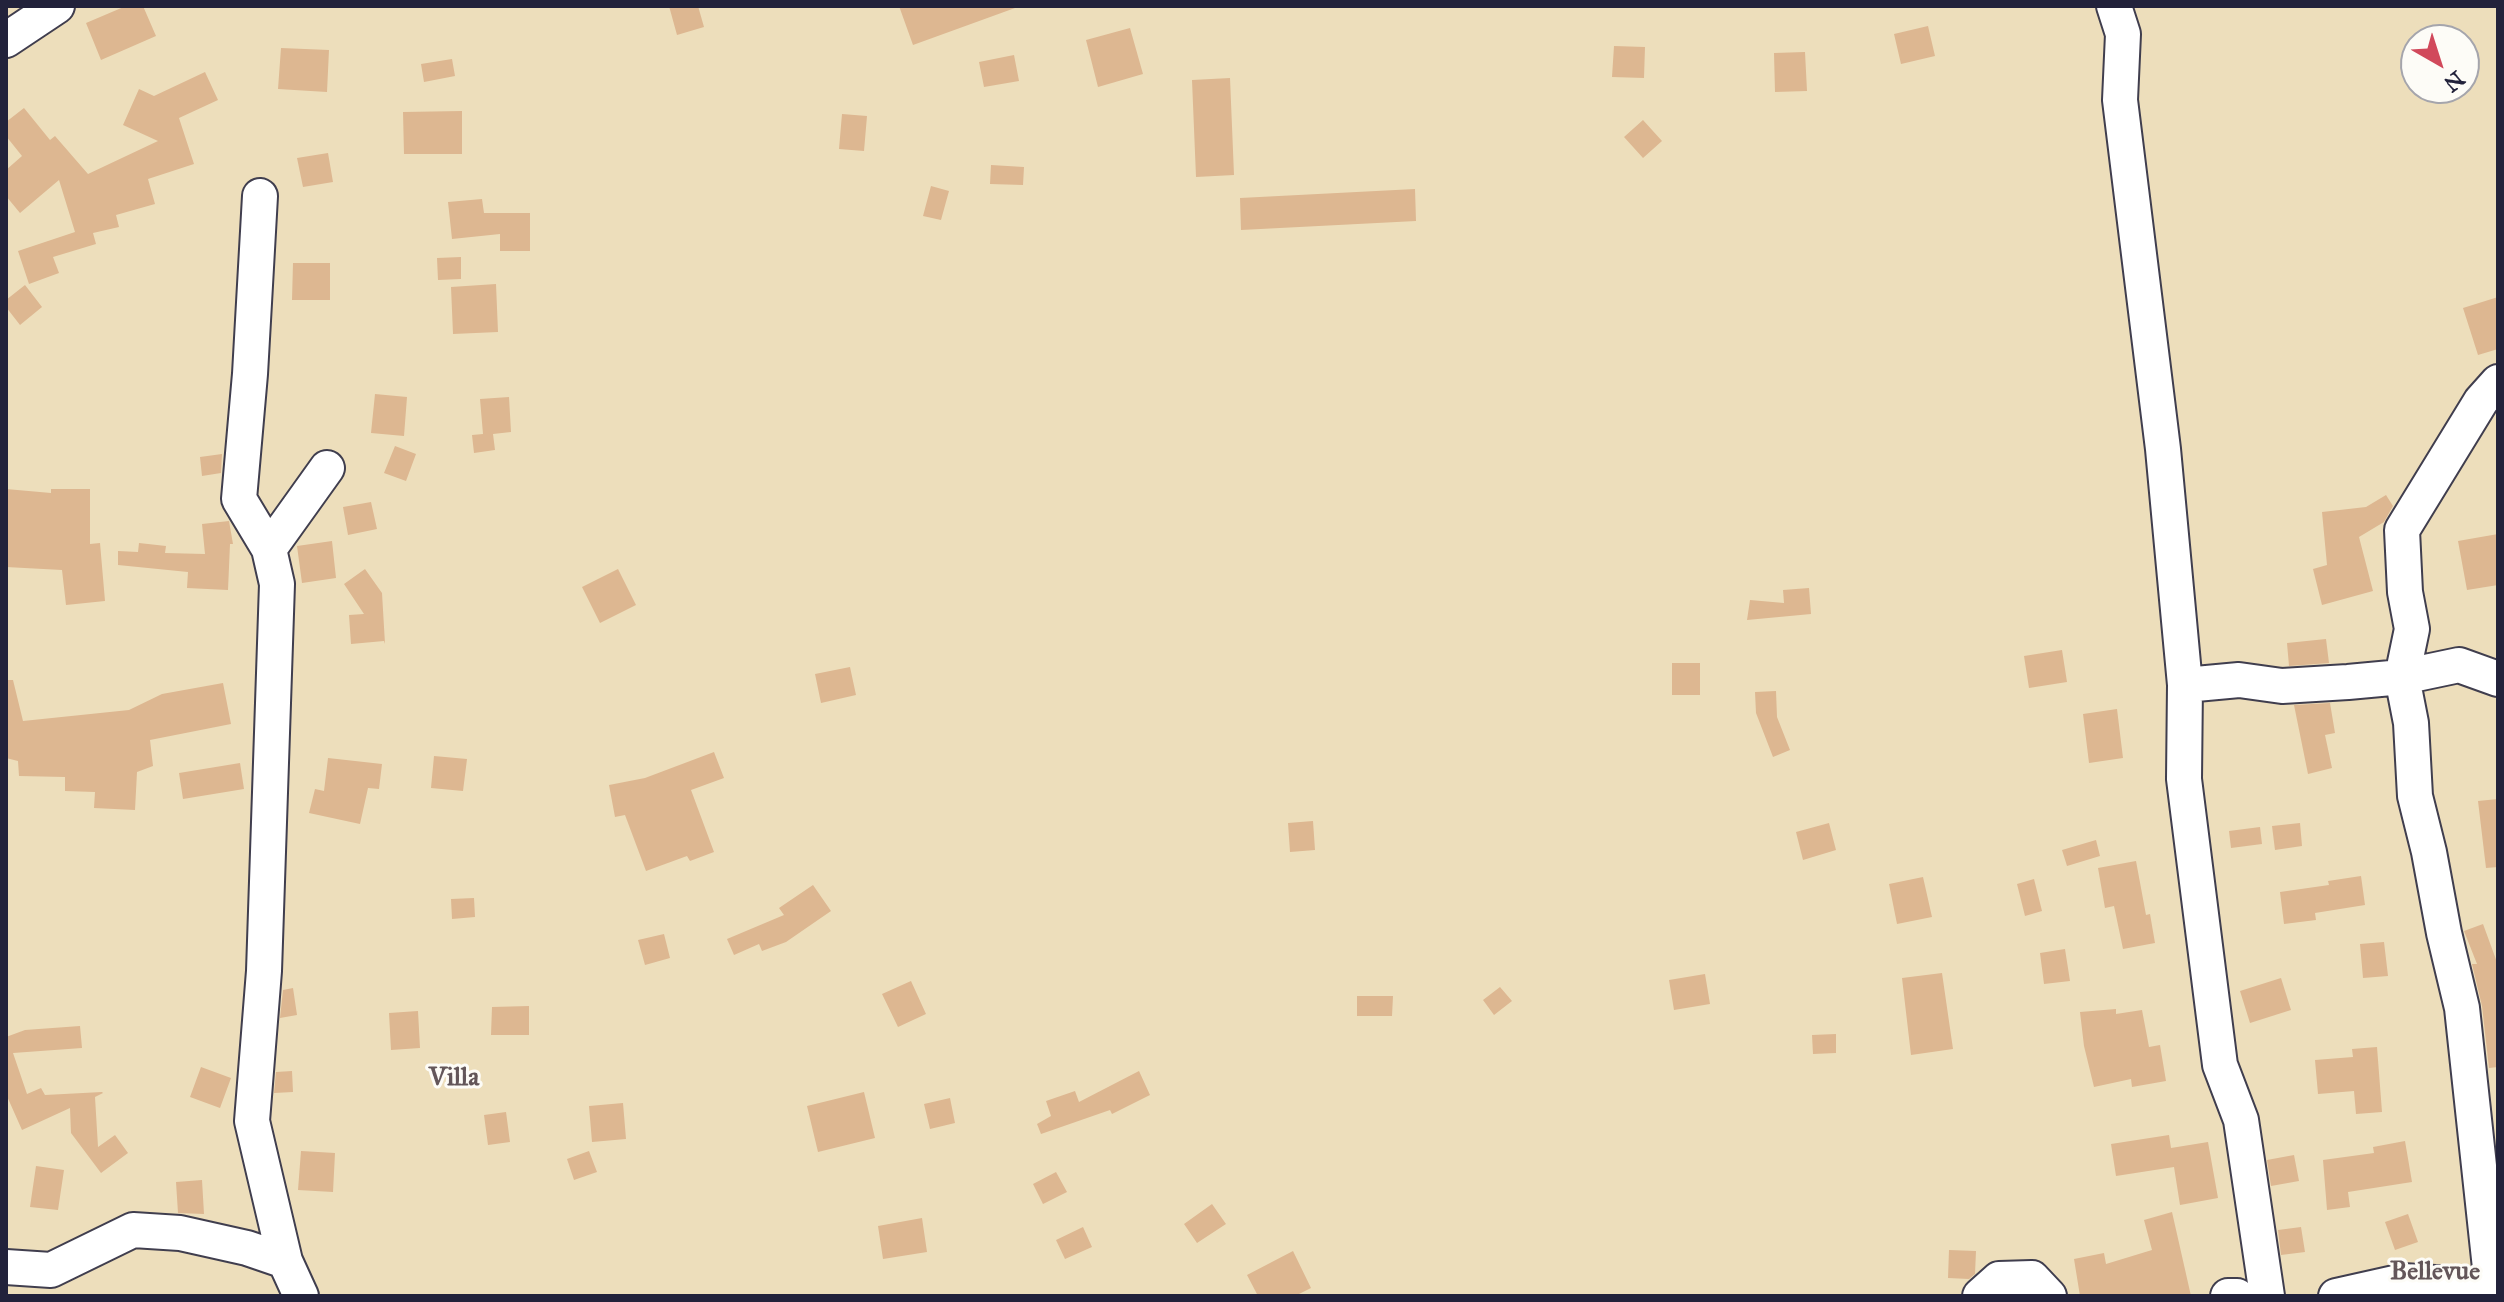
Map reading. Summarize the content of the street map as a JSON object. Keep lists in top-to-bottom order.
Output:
{
  "districts": ["Villa", "Bellevue"],
  "north": "bottom right"
}
